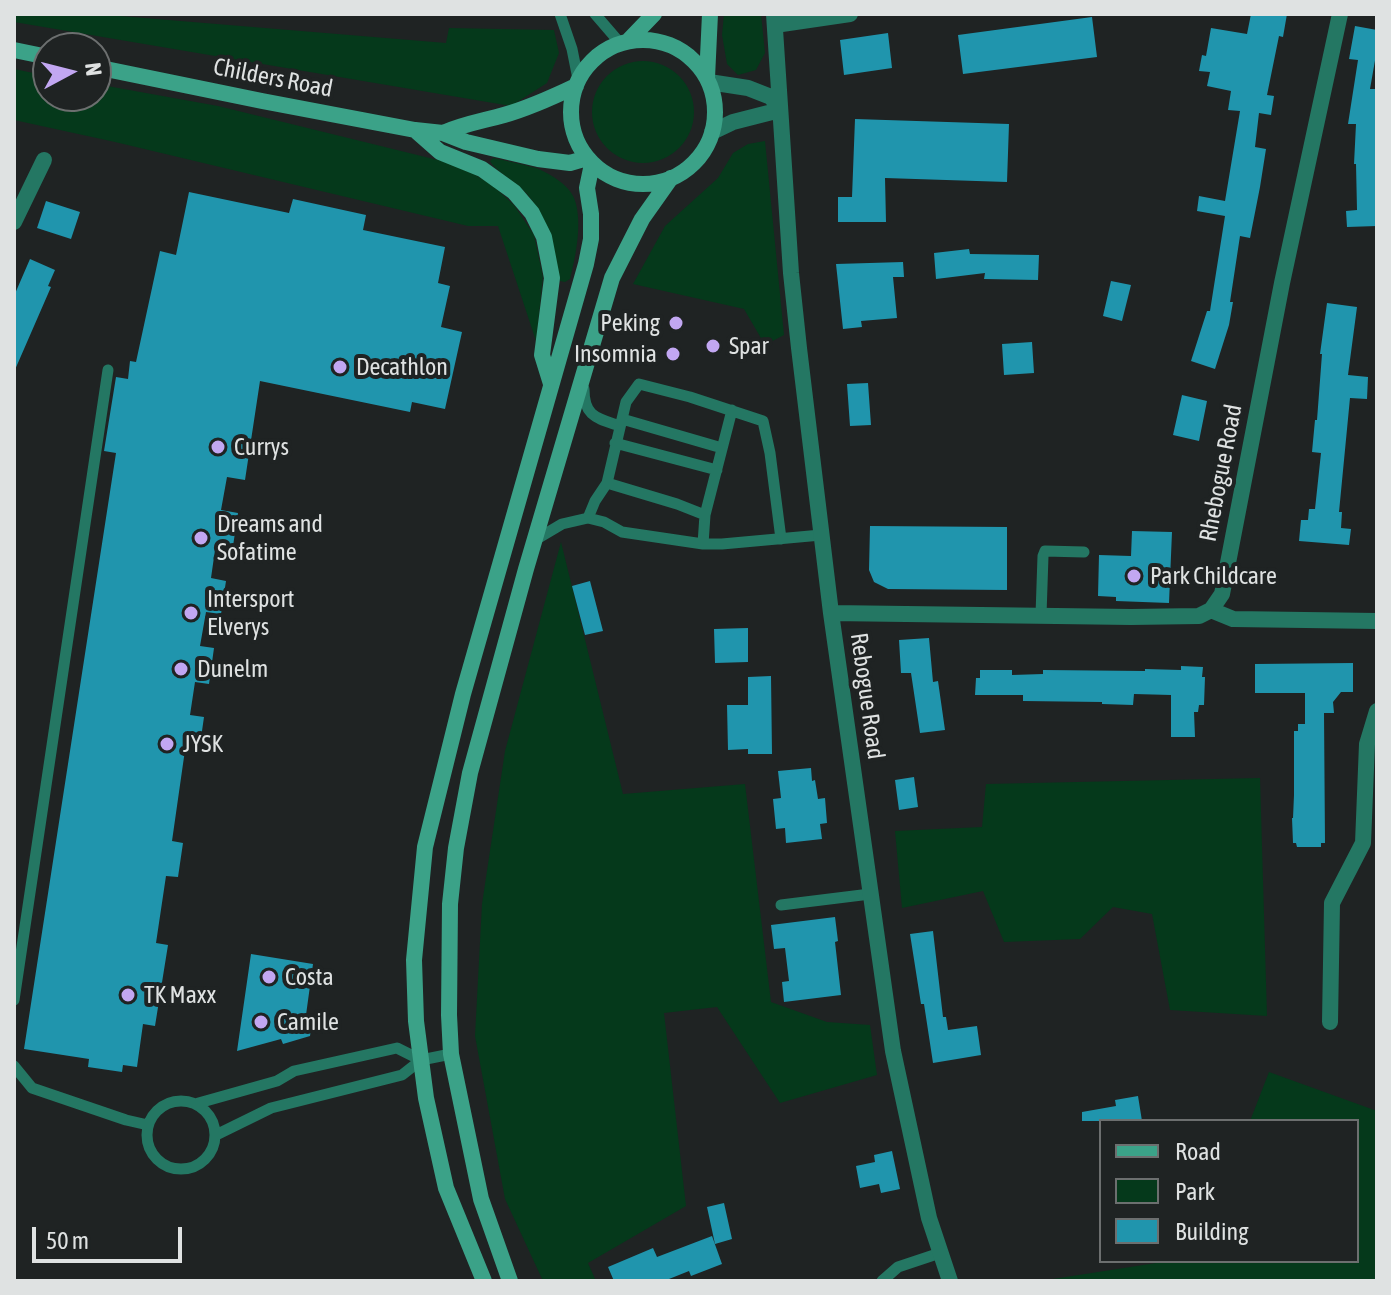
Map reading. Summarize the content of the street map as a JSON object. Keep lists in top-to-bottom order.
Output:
{
  "streets": {
    "main road": ["Childers Road"],
    "street": ["Rhebogue Road", "Rebogue Road"]
  },
  "places": [
    "Peking",
    "Spar",
    "Insomnia",
    "Decathlon",
    "Currys",
    "Dreams and Sofatime",
    "Park Childcare",
    "Intersport Elverys",
    "Dunelm",
    "JYSK",
    "Costa",
    "TK Maxx",
    "Camile"
  ],
  "legend": ["Road", "Park", "Building"],
  "scale_bar": "50 m",
  "north": "right"
}
